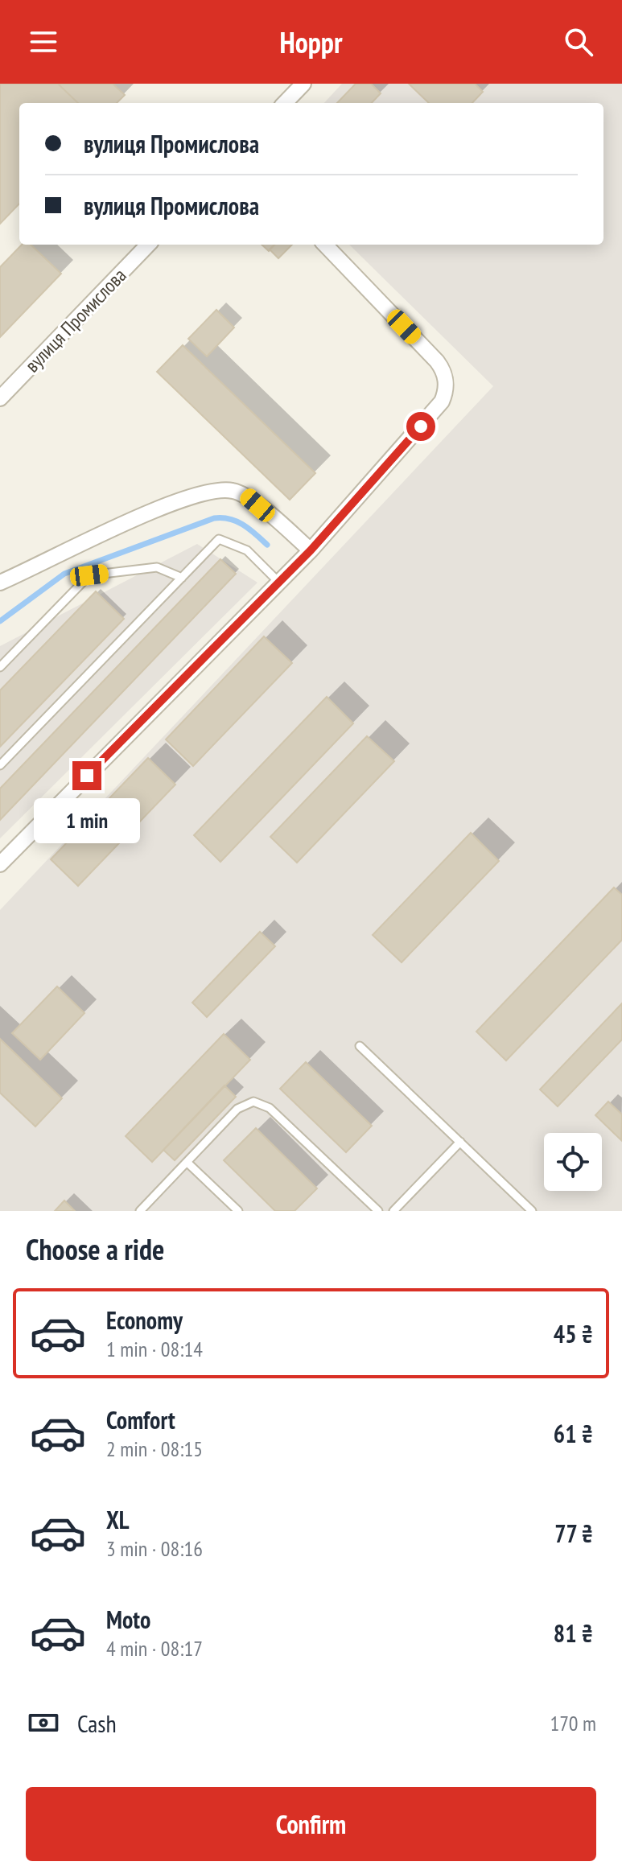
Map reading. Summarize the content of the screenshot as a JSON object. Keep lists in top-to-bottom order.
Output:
{
  "streets": {
    "street": ["вулиця Промислова"]
  },
  "page": {
    "header": "Hoppr",
    "banner": ["вулиця Промислова", "вулиця Промислова"],
    "bubble": "1 min",
    "heading": "Choose a ride",
    "list": [
      {
        "name": "Economy",
        "note": "1 min · 08:14",
        "value": "45 ₴"
      },
      {
        "name": "Comfort",
        "note": "2 min · 08:15",
        "value": "61 ₴"
      },
      {
        "name": "XL",
        "note": "3 min · 08:16",
        "value": "77 ₴"
      },
      {
        "name": "Moto",
        "note": "4 min · 08:17",
        "value": "81 ₴"
      }
    ],
    "pay": ["Cash", "170 m"],
    "buttons": "Confirm"
  }
}
